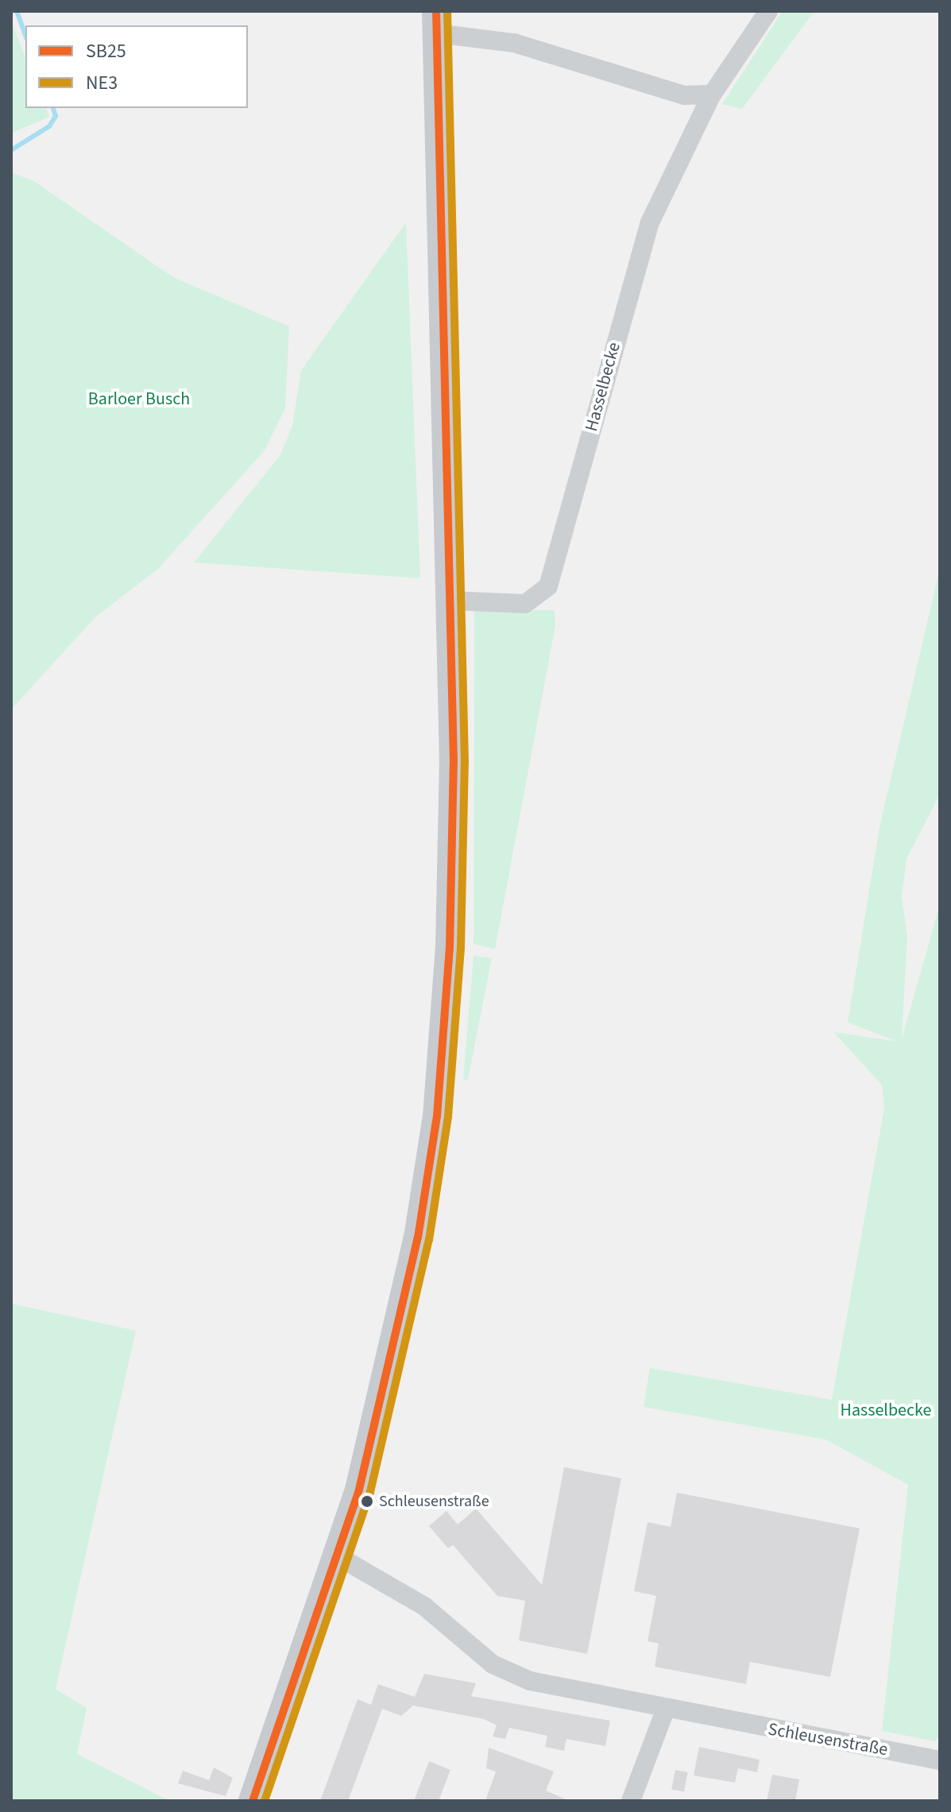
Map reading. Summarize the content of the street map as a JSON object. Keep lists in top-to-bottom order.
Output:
{
  "streets": {
    "street": ["Hasselbecke", "Schleusenstraße"]
  },
  "parks": ["Barloer Busch", "Hasselbecke"],
  "places": ["Schleusenstraße"],
  "lines": ["transit line SB25", "transit line NE3"],
  "legend": ["SB25", "NE3"]
}
